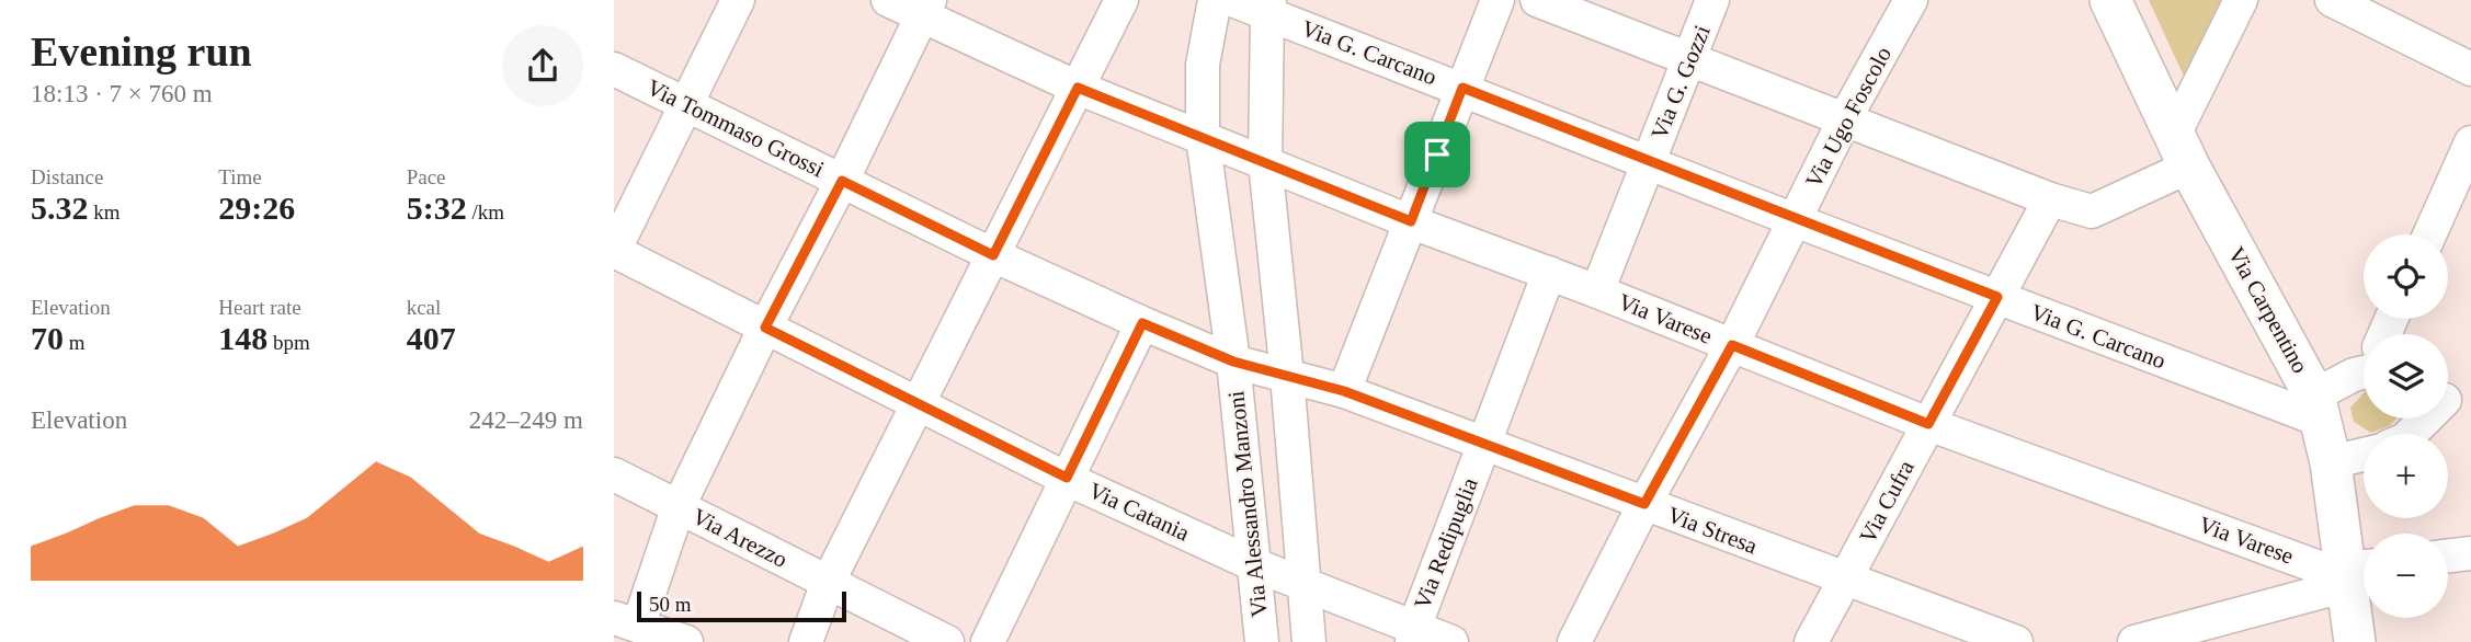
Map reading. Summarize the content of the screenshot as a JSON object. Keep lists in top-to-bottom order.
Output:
{
  "streets": {
    "street": [
      "Via G. Carcano",
      "Via G. Gozzi",
      "Via Ugo Foscolo",
      "Via Tommaso Grossi",
      "Via Carpentino",
      "Via Varese",
      "Via Cufra",
      "Via Alessandro Manzoni",
      "Via Catania",
      "Via Stresa",
      "Via Arezzo",
      "Via Redipuglia"
    ]
  },
  "crossings": [
    ["Via G. Carcano", "Via G. Gozzi"],
    ["Via G. Carcano", "Via Ugo Foscolo"],
    ["Via G. Carcano", "Via Carpentino"],
    ["Via G. Carcano", "Via Cufra"],
    ["Via G. Carcano", "Via Alessandro Manzoni"],
    ["Via G. Gozzi", "Via Varese"],
    ["Via Ugo Foscolo", "Via Varese"],
    ["Via Ugo Foscolo", "Via Stresa"],
    ["Via Tommaso Grossi", "Via Alessandro Manzoni"],
    ["Via Tommaso Grossi", "Via Stresa"],
    ["Via Carpentino", "Via Varese"],
    ["Via Varese", "Via Cufra"],
    ["Via Varese", "Via Alessandro Manzoni"],
    ["Via Varese", "Via Redipuglia"],
    ["Via Cufra", "Via Stresa"],
    ["Via Alessandro Manzoni", "Via Catania"],
    ["Via Alessandro Manzoni", "Via Stresa"],
    ["Via Catania", "Via Redipuglia"],
    ["Via Stresa", "Via Redipuglia"]
  ],
  "scale_bar": "50 m",
  "page": {
    "heading": ["Evening run", "18:13 · 7 × 760 m"],
    "stats": [
      ["Distance", "5.32 km"],
      ["Time", "29:26"],
      ["Pace", "5:32 /km"],
      ["Elevation", "70 m"],
      ["Heart rate", "148 bpm"],
      ["kcal", "407"]
    ],
    "map_buttons": ["+", "−"],
    "chart": ["Elevation", "242–249 m"],
    "scale": "50 m"
  }
}
